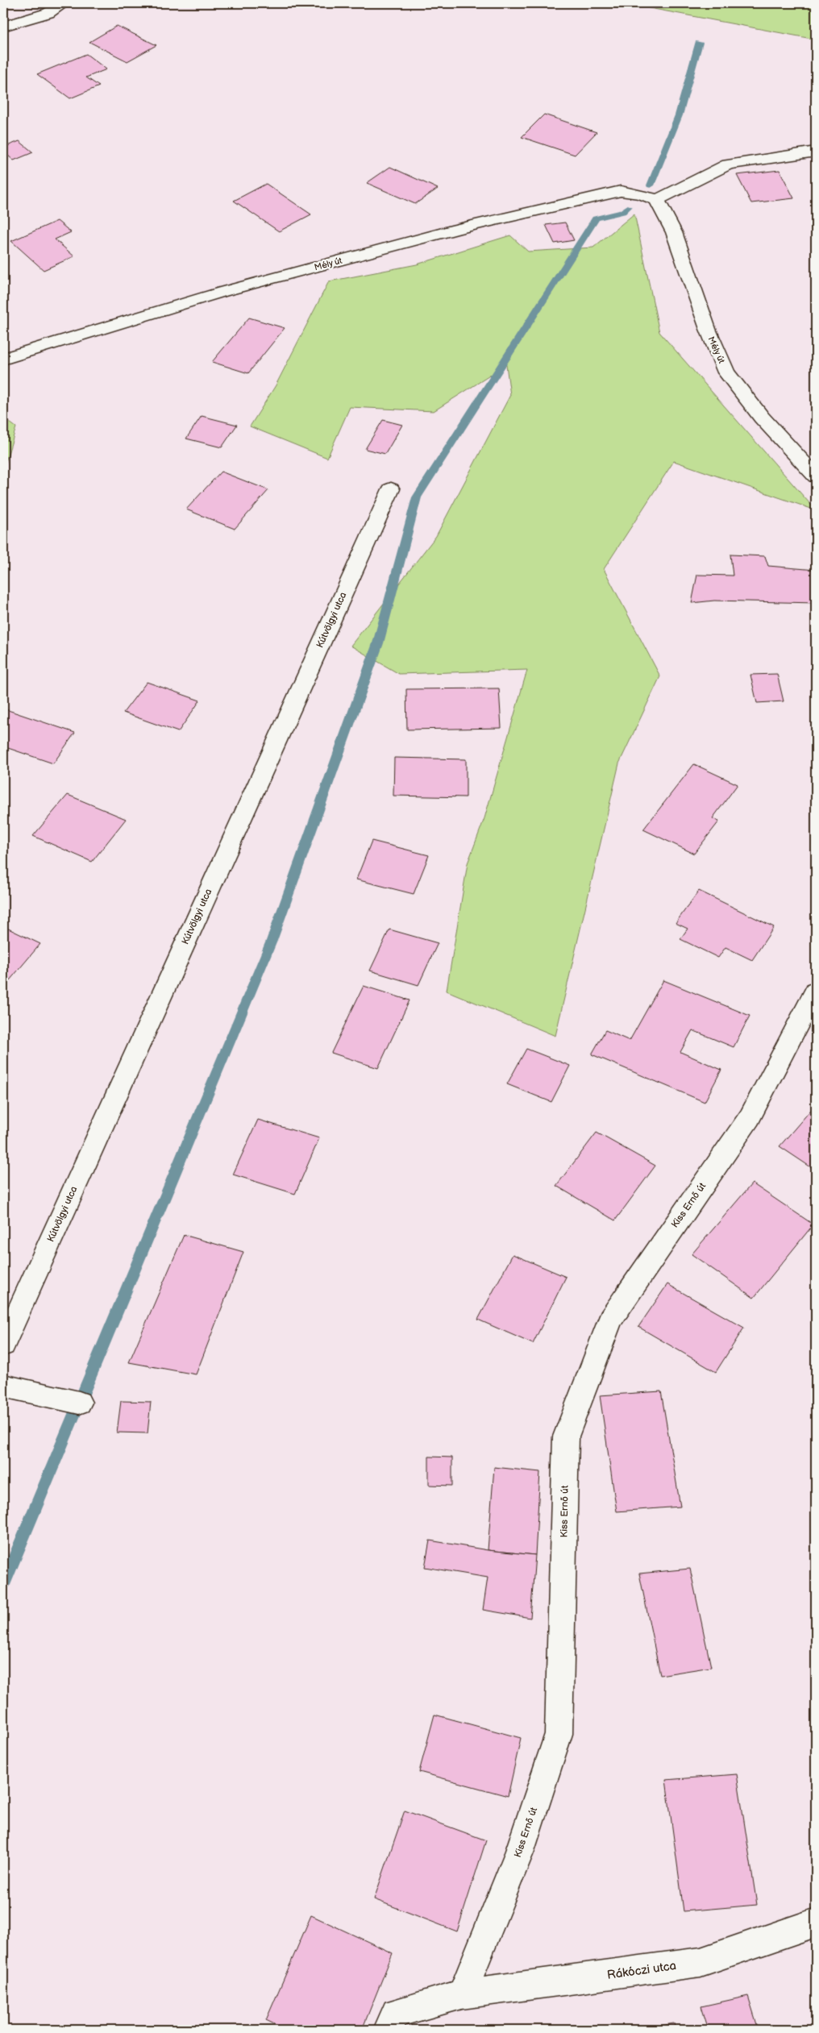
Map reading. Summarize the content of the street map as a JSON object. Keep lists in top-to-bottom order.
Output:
{
  "streets": {
    "street": [
      "Mély út",
      "Kútvölgyi utca",
      "Kiss Ernő út",
      "Rákóczi utca"
    ]
  },
  "crossings": [
    ["Kiss Ernő út", "Rákóczi utca"]
  ]
}
